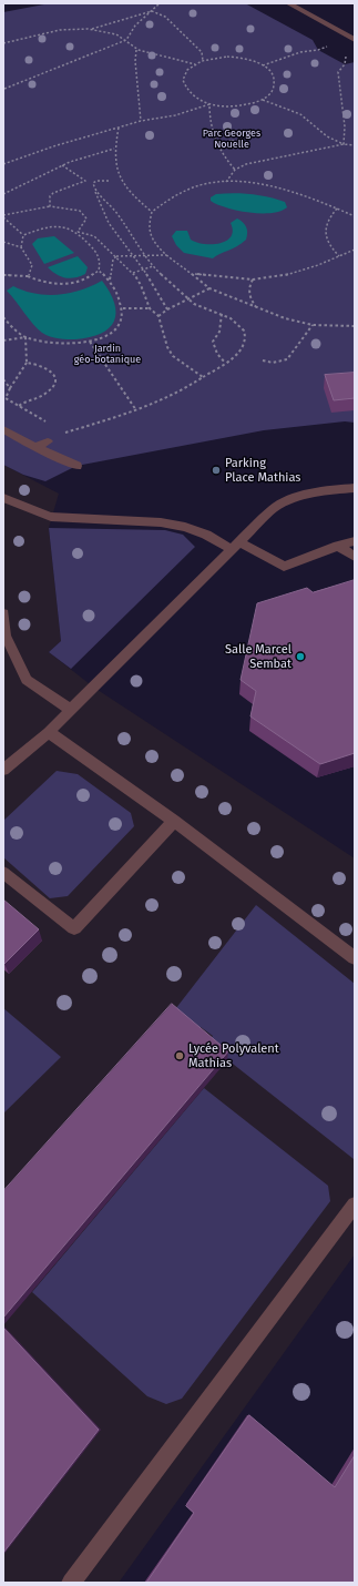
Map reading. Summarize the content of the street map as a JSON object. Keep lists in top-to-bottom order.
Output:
{
  "parks": ["Parc Georges Nouelle", "Jardin géo-botanique"],
  "places": ["Parking Place Mathias", "Salle Marcel Sembat", "Lycée Polyvalent Mathias"]
}
